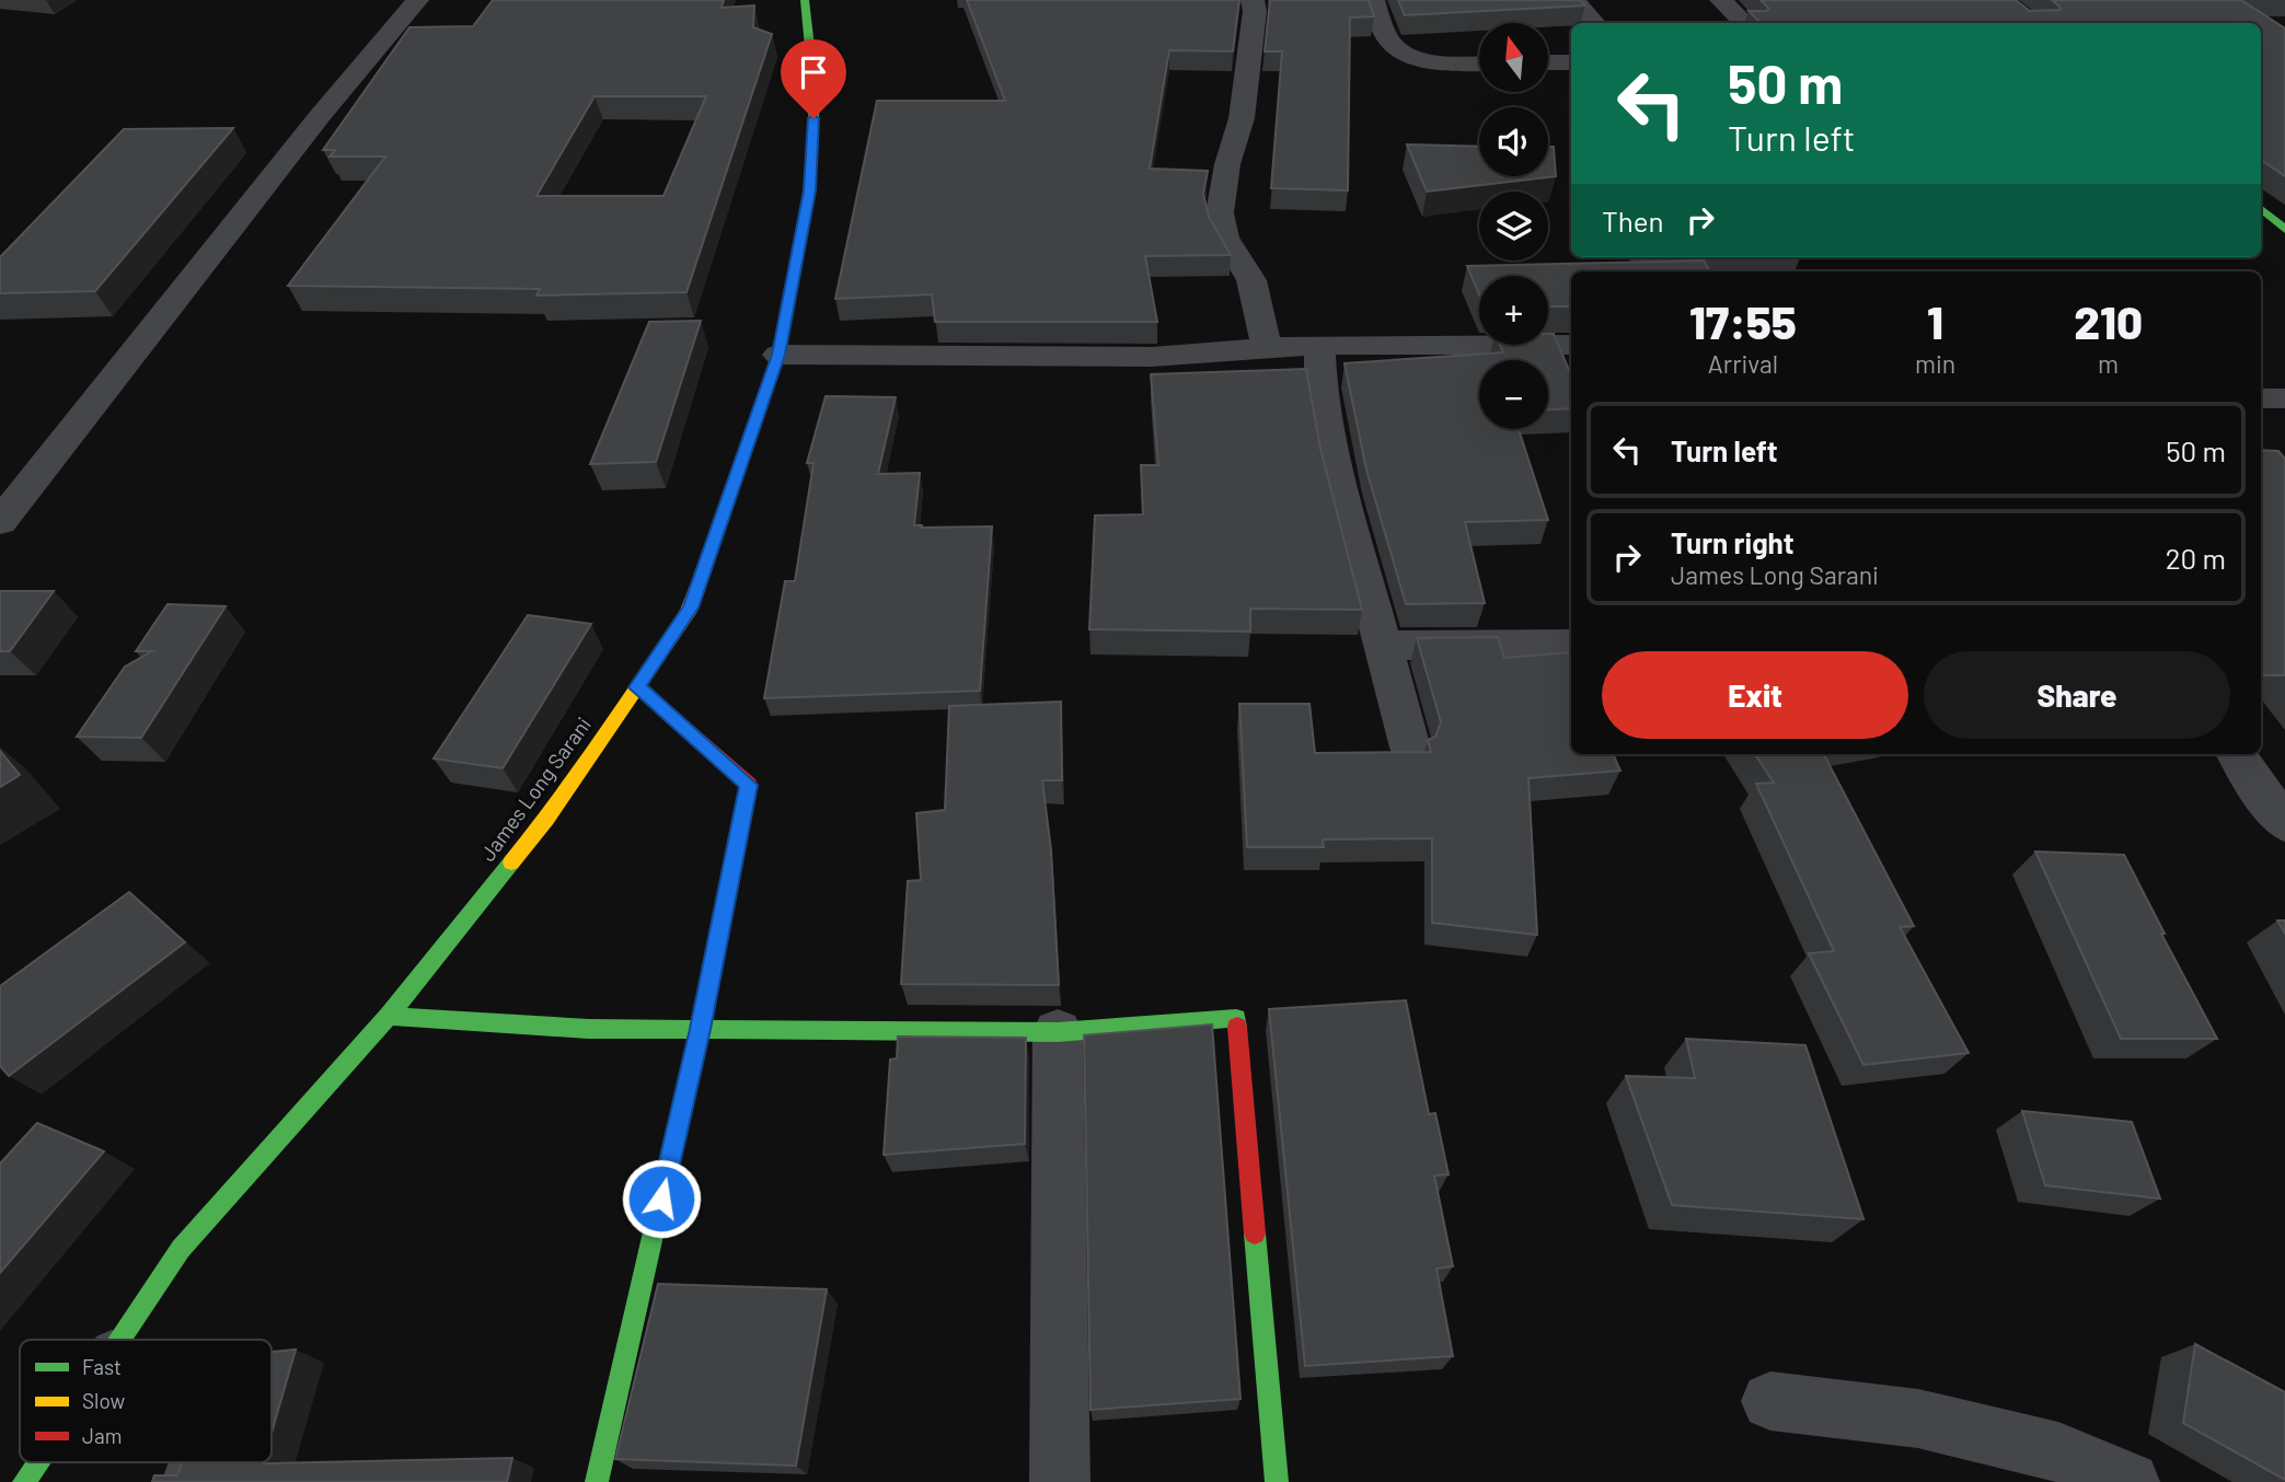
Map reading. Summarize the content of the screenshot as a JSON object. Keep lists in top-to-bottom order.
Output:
{
  "streets": {
    "main road": ["James Long Sarani"]
  },
  "legend": ["Fast", "Slow", "Jam"],
  "north": "top",
  "page": {
    "map_buttons": ["+", "−"],
    "turn": ["50 m", "Turn left"],
    "then": "Then",
    "eta": [
      "17:55",
      "Arrival",
      "1",
      "min",
      "210",
      "m"
    ],
    "list": [
      {
        "name": "Turn left",
        "value": "50 m"
      },
      {
        "name": "Turn right",
        "note": "James Long Sarani",
        "value": "20 m"
      }
    ],
    "buttons": ["Exit", "Share"]
  }
}
